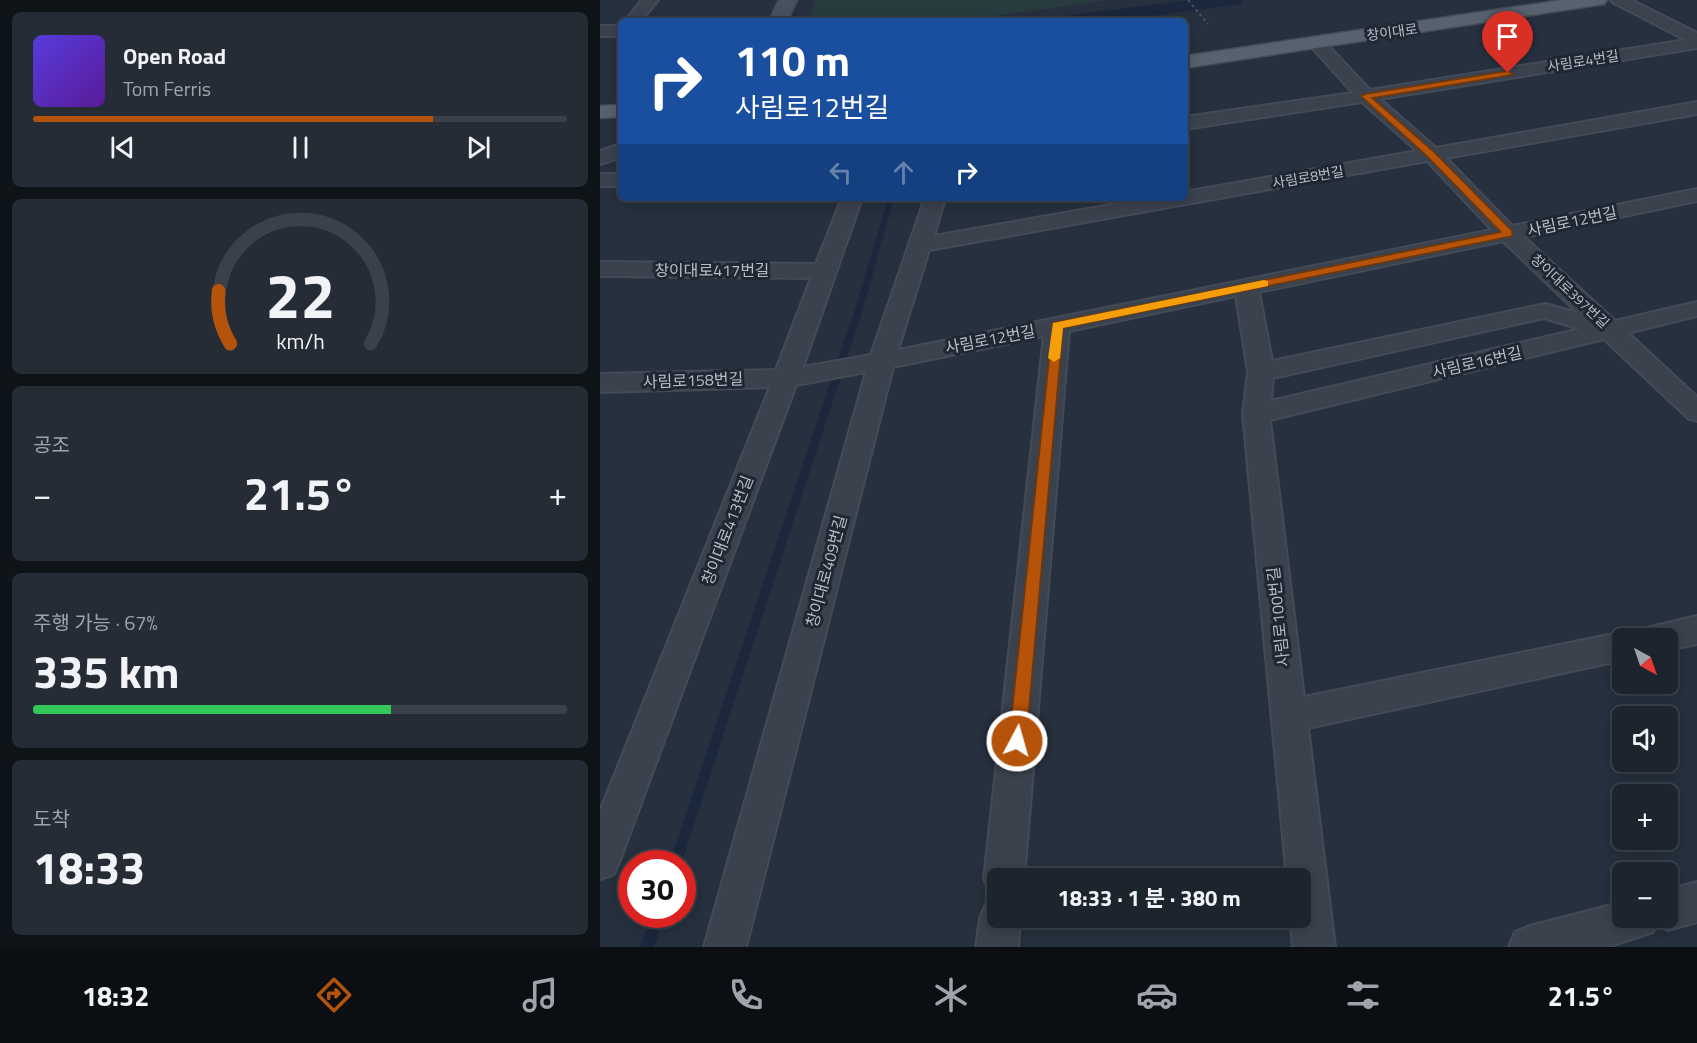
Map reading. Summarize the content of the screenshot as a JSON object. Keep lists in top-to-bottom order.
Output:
{
  "streets": {
    "main road": ["창이대로"],
    "street": [
      "사림로4번길",
      "사림로8번길",
      "사림로12번길",
      "창이대로417번길",
      "창이대로397번길",
      "사림로16번길",
      "사림로158번길",
      "창이대로413번길",
      "창이대로409번길",
      "사림로100번길"
    ]
  },
  "crossings": [
    ["창이대로", "창이대로397번길"],
    ["사림로4번길", "창이대로397번길"],
    ["사림로8번길", "창이대로397번길"],
    ["사림로8번길", "창이대로409번길"],
    ["사림로12번길", "창이대로397번길"],
    ["사림로12번길", "사림로158번길"],
    ["사림로12번길", "창이대로413번길"],
    ["사림로12번길", "창이대로409번길"],
    ["사림로12번길", "사림로100번길"],
    ["창이대로417번길", "창이대로413번길"],
    ["창이대로397번길", "사림로16번길"],
    ["사림로16번길", "사림로100번길"],
    ["사림로158번길", "창이대로413번길"]
  ],
  "north": "bottom right",
  "page": {
    "turn": ["110 m", "사림로12번길"],
    "song": ["Open Road", "Tom Ferris"],
    "tile": [
      "공조",
      ["주행 가능 · 67%", "335 km"],
      ["도착", "18:33"]
    ],
    "heat": ["−", "21.5°", "+"],
    "map_buttons": ["+", "−"],
    "limit": "30",
    "trip": "18:33 · 1 분 · 380 m",
    "tabs": ["18:32", "21.5°"],
    "gauge": ["22", "km/h"]
  }
}
